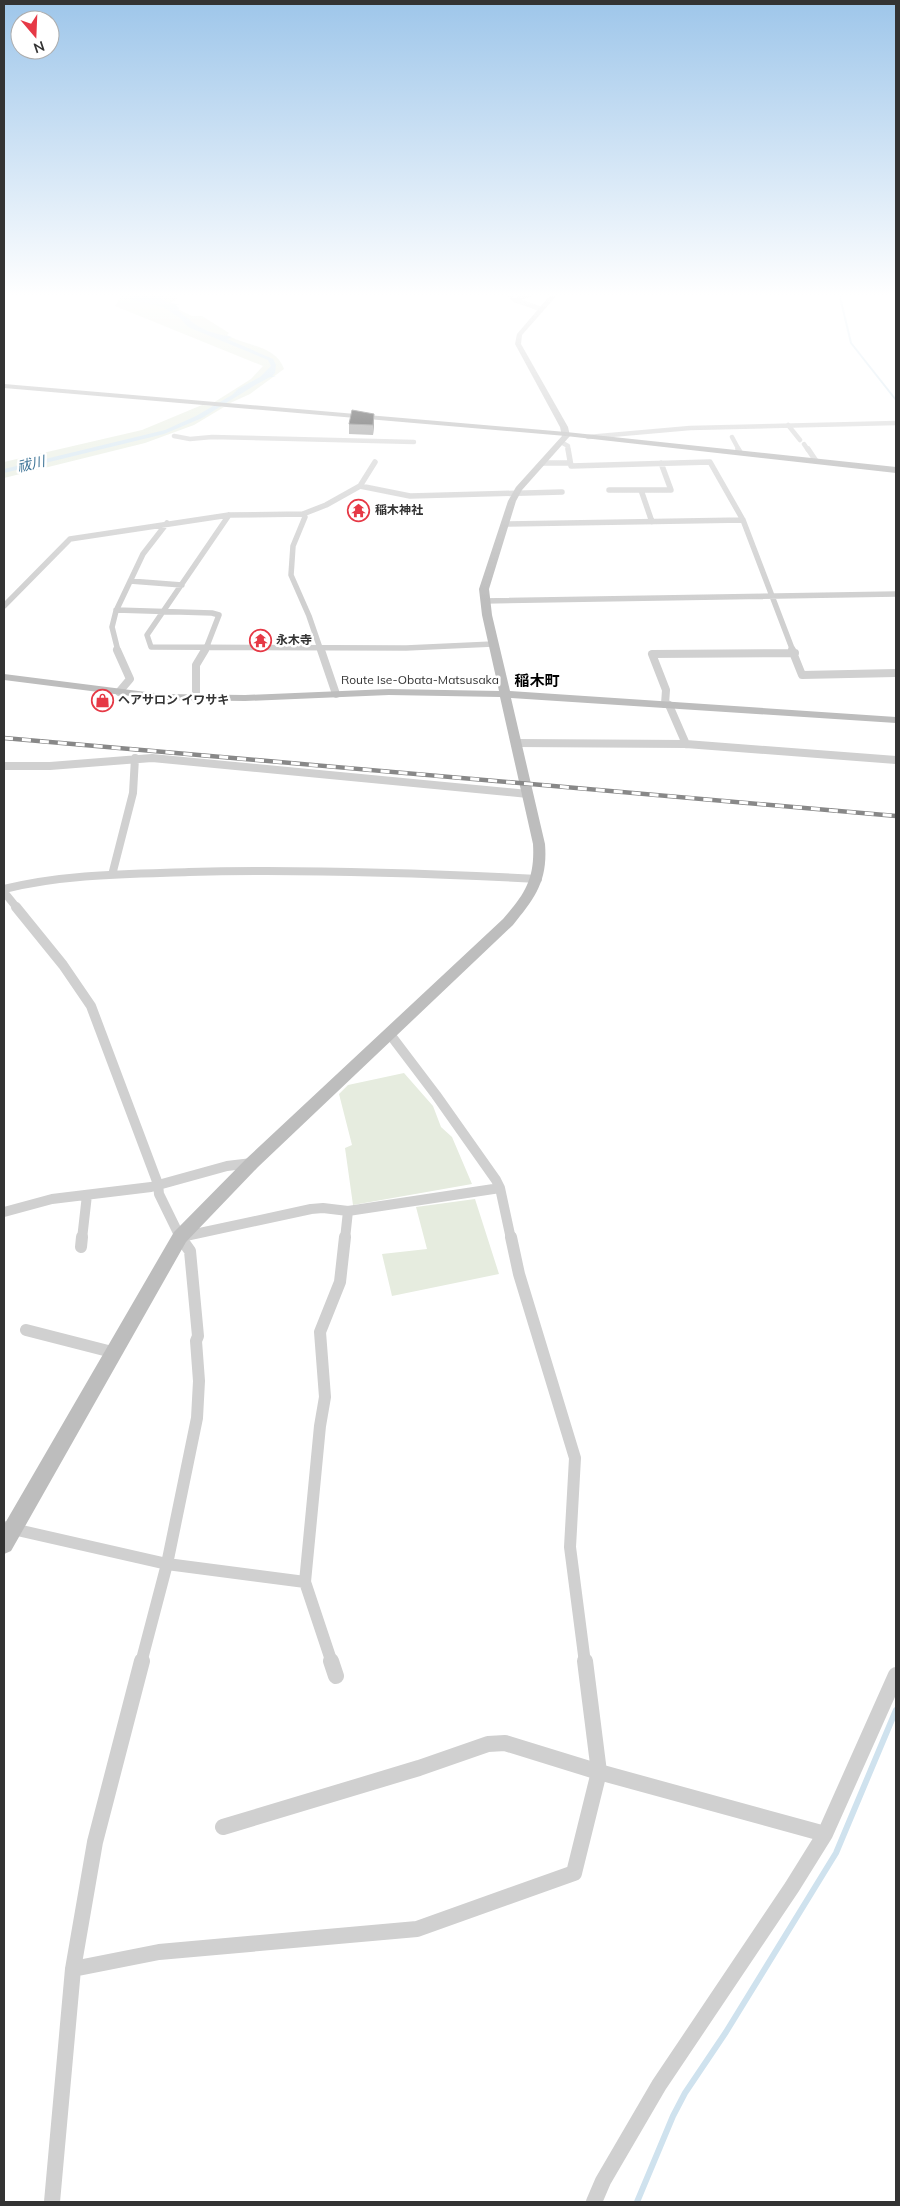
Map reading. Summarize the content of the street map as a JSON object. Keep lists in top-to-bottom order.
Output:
{
  "streets": {
    "street": ["Route Ise-Obata-Matsusaka"]
  },
  "districts": ["稲木町"],
  "water": ["祓川"],
  "places": {
    "temple": ["稲木神社", "永木寺"],
    "shop": ["ヘアサロン イワサキ"]
  },
  "north": "bottom"
}
